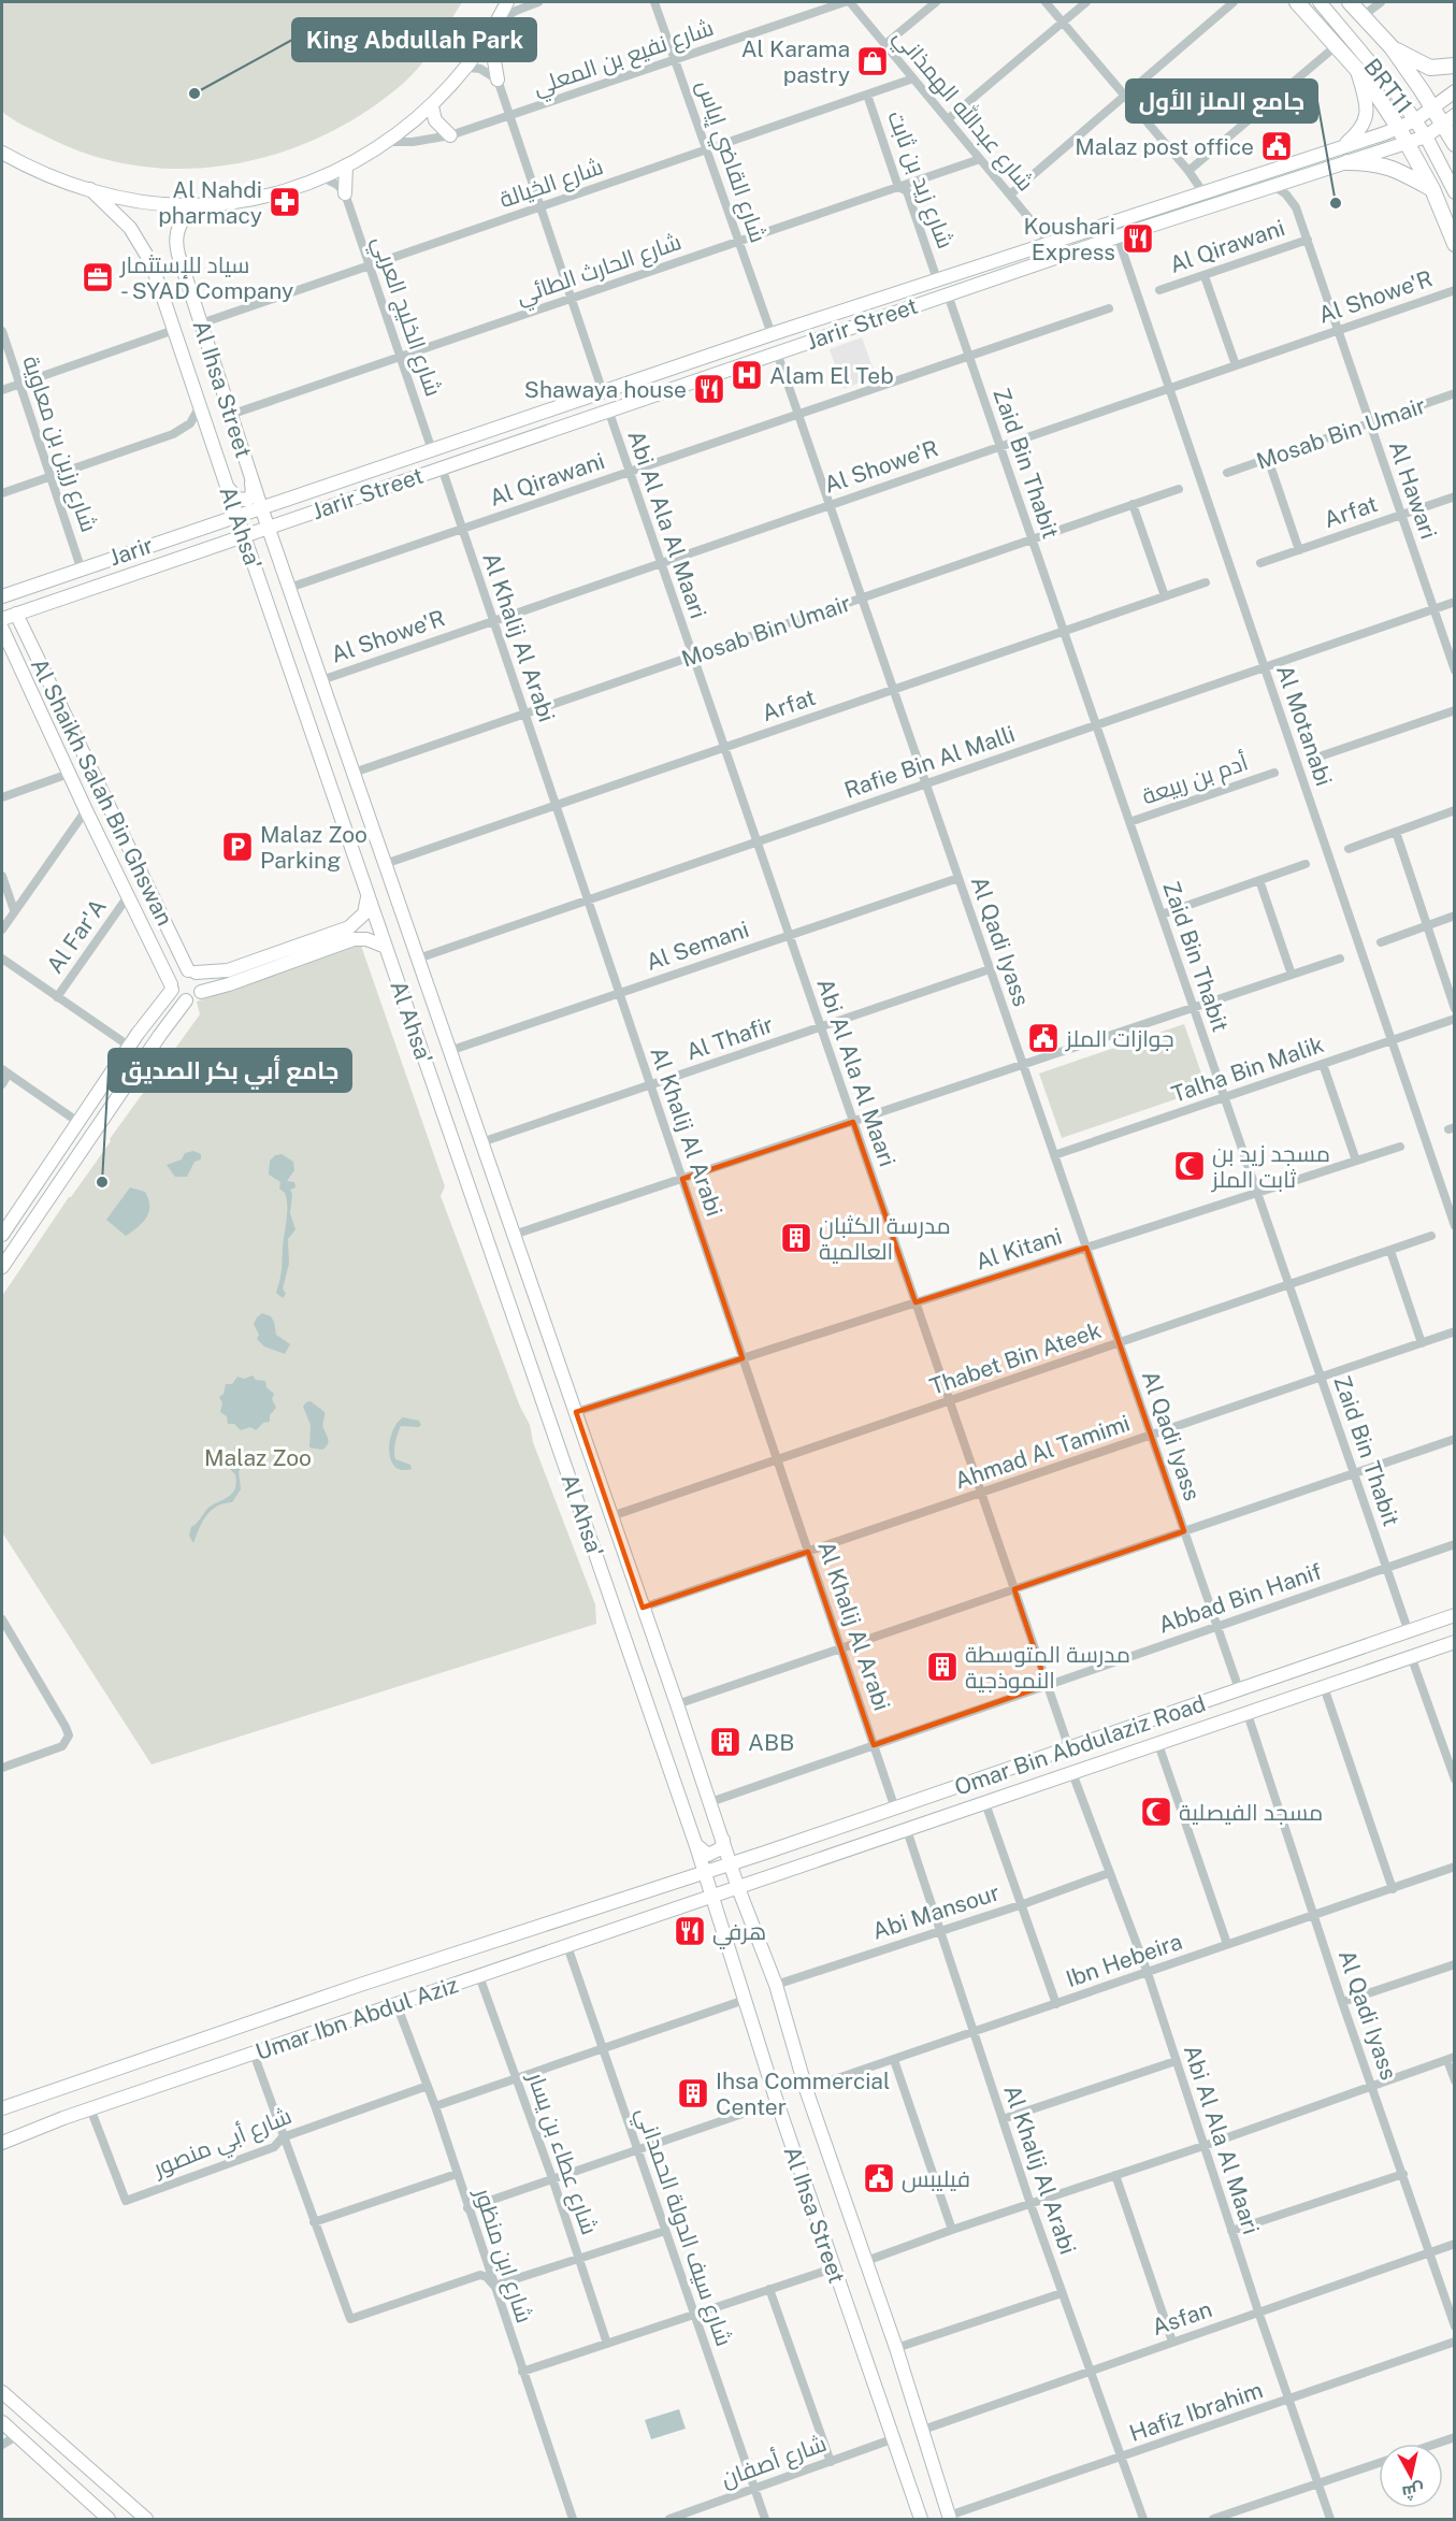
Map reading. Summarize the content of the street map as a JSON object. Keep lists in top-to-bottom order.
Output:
{
  "streets": {
    "main road": [
      "BRT11",
      "Jarir Street",
      "Al Ihsa Street",
      "Al Ahsa'",
      "Jarir",
      "Al Shaikh Salah Bin Ghswan",
      "Omar Bin Abdulaziz Road",
      "Umar Ibn Abdul Aziz"
    ],
    "street": [
      "شارع نفيع بن المعلي",
      "شارع عبدالله الهمذاني",
      "شارع القاضي إياس",
      "شارع زيد بن ثابت",
      "شارع الخيالة",
      "Al Qirawani",
      "شارع الحارث الطائي",
      "Al Showe'R",
      "شارع الخليج العربي",
      "Mosab Bin Umair",
      "شارع رزين بن معاوية",
      "Zaid Bin Thabit",
      "Al Hawari",
      "Arfat",
      "Abi Al Ala Al Maari",
      "Al Khalij Al Arabi",
      "Al Motanabi",
      "Rafie Bin Al Malli",
      "أدم بن ربيعة",
      "Al Far'A",
      "Al Qadi Iyass",
      "Al Semani",
      "Al Thafir",
      "Talha Bin Malik",
      "Al Kitani",
      "Thabet Bin Ateek",
      "Ahmad Al Tamimi",
      "Abbad Bin Hanif",
      "Abi Mansour",
      "Ibn Hebeira",
      "شارع أبي منصور",
      "شارع عطاء بن يسار",
      "شارع سيف الدولة الحمداني",
      "شارع ابن منظور",
      "Asfan",
      "Hafiz Ibrahim",
      "شارع أصفان"
    ]
  },
  "crossings": [
    ["شارع نفيع بن المعلي", "شارع عبدالله الهمذاني"],
    ["شارع نفيع بن المعلي", "شارع القاضي إياس"],
    ["BRT11", "Jarir Street"],
    ["BRT11", "Jarir"],
    ["شارع عبدالله الهمذاني", "شارع الخيالة"],
    ["شارع عبدالله الهمذاني", "شارع الحارث الطائي"],
    ["شارع عبدالله الهمذاني", "Jarir"],
    ["شارع القاضي إياس", "شارع الخيالة"],
    ["شارع القاضي إياس", "شارع الحارث الطائي"],
    ["شارع القاضي إياس", "Jarir"],
    ["شارع زيد بن ثابت", "شارع الخيالة"],
    ["شارع زيد بن ثابت", "شارع الحارث الطائي"],
    ["شارع زيد بن ثابت", "Jarir"],
    ["شارع الخيالة", "شارع الخليج العربي"],
    ["شارع الخيالة", "Al Ihsa Street"],
    ["Al Qirawani", "Zaid Bin Thabit"],
    ["Al Qirawani", "Al Hawari"],
    ["Al Qirawani", "Abi Al Ala Al Maari"],
    ["Al Qirawani", "Al Ahsa'"],
    ["Al Qirawani", "Al Khalij Al Arabi"],
    ["Al Qirawani", "Al Qadi Iyass"],
    ["شارع الحارث الطائي", "شارع الخليج العربي"],
    ["شارع الحارث الطائي", "Al Ihsa Street"],
    ["Al Showe'R", "Zaid Bin Thabit"],
    ["Al Showe'R", "Al Hawari"],
    ["Al Showe'R", "Abi Al Ala Al Maari"],
    ["Al Showe'R", "Al Ahsa'"],
    ["Al Showe'R", "Al Khalij Al Arabi"],
    ["Al Showe'R", "Al Motanabi"],
    ["Al Showe'R", "Al Qadi Iyass"],
    ["شارع الخليج العربي", "Jarir"],
    ["Jarir Street", "Al Ihsa Street"],
    ["Jarir Street", "Zaid Bin Thabit"],
    ["Jarir Street", "Al Hawari"],
    ["Jarir Street", "Abi Al Ala Al Maari"],
    ["Jarir Street", "Al Ahsa'"],
    ["Jarir Street", "Jarir"],
    ["Jarir Street", "Al Khalij Al Arabi"],
    ["Jarir Street", "Al Motanabi"],
    ["Jarir Street", "Al Qadi Iyass"],
    ["Al Ihsa Street", "Al Ahsa'"],
    ["Al Ihsa Street", "Jarir"],
    ["Al Ihsa Street", "Omar Bin Abdulaziz Road"],
    ["Al Ihsa Street", "Abi Mansour"],
    ["Al Ihsa Street", "Ibn Hebeira"],
    ["Al Ihsa Street", "Umar Ibn Abdul Aziz"],
    ["Al Ihsa Street", "Asfan"],
    ["Al Ihsa Street", "Hafiz Ibrahim"],
    ["Al Ihsa Street", "شارع أصفان"],
    ["Mosab Bin Umair", "Zaid Bin Thabit"],
    ["Mosab Bin Umair", "Al Hawari"],
    ["Mosab Bin Umair", "Abi Al Ala Al Maari"],
    ["Mosab Bin Umair", "Al Ahsa'"],
    ["Mosab Bin Umair", "Al Khalij Al Arabi"],
    ["Mosab Bin Umair", "Al Qadi Iyass"],
    ["شارع رزين بن معاوية", "Jarir"],
    ["Zaid Bin Thabit", "Arfat"],
    ["Zaid Bin Thabit", "Rafie Bin Al Malli"],
    ["Zaid Bin Thabit", "أدم بن ربيعة"],
    ["Zaid Bin Thabit", "Talha Bin Malik"],
    ["Zaid Bin Thabit", "Al Kitani"],
    ["Zaid Bin Thabit", "Thabet Bin Ateek"],
    ["Zaid Bin Thabit", "Ahmad Al Tamimi"],
    ["Zaid Bin Thabit", "Abbad Bin Hanif"],
    ["Zaid Bin Thabit", "Omar Bin Abdulaziz Road"],
    ["Al Hawari", "Arfat"],
    ["Al Hawari", "Rafie Bin Al Malli"],
    ["Arfat", "Abi Al Ala Al Maari"],
    ["Arfat", "Al Ahsa'"],
    ["Arfat", "Al Khalij Al Arabi"],
    ["Arfat", "Al Qadi Iyass"],
    ["Abi Al Ala Al Maari", "Rafie Bin Al Malli"],
    ["Abi Al Ala Al Maari", "Al Semani"],
    ["Abi Al Ala Al Maari", "Al Thafir"],
    ["Abi Al Ala Al Maari", "Al Kitani"],
    ["Abi Al Ala Al Maari", "Thabet Bin Ateek"],
    ["Abi Al Ala Al Maari", "Ahmad Al Tamimi"],
    ["Abi Al Ala Al Maari", "Abbad Bin Hanif"],
    ["Abi Al Ala Al Maari", "Omar Bin Abdulaziz Road"],
    ["Abi Al Ala Al Maari", "Abi Mansour"],
    ["Abi Al Ala Al Maari", "Ibn Hebeira"],
    ["Abi Al Ala Al Maari", "Asfan"],
    ["Abi Al Ala Al Maari", "Hafiz Ibrahim"],
    ["Al Ahsa'", "Jarir"],
    ["Al Ahsa'", "Rafie Bin Al Malli"],
    ["Al Ahsa'", "Al Semani"],
    ["Al Ahsa'", "Al Thafir"],
    ["Al Ahsa'", "Al Kitani"],
    ["Al Ahsa'", "Thabet Bin Ateek"],
    ["Al Ahsa'", "Ahmad Al Tamimi"],
    ["Al Ahsa'", "Abbad Bin Hanif"],
    ["Al Ahsa'", "Omar Bin Abdulaziz Road"],
    ["Al Ahsa'", "Umar Ibn Abdul Aziz"],
    ["Jarir", "Al Shaikh Salah Bin Ghswan"],
    ["Al Khalij Al Arabi", "Rafie Bin Al Malli"],
    ["Al Khalij Al Arabi", "Al Semani"],
    ["Al Khalij Al Arabi", "Al Thafir"],
    ["Al Khalij Al Arabi", "Al Kitani"],
    ["Al Khalij Al Arabi", "Thabet Bin Ateek"],
    ["Al Khalij Al Arabi", "Ahmad Al Tamimi"],
    ["Al Khalij Al Arabi", "Abbad Bin Hanif"],
    ["Al Khalij Al Arabi", "Omar Bin Abdulaziz Road"],
    ["Al Khalij Al Arabi", "Abi Mansour"],
    ["Al Khalij Al Arabi", "Ibn Hebeira"],
    ["Al Khalij Al Arabi", "Asfan"],
    ["Al Khalij Al Arabi", "Hafiz Ibrahim"],
    ["Al Motanabi", "Rafie Bin Al Malli"],
    ["Al Motanabi", "Talha Bin Malik"],
    ["Rafie Bin Al Malli", "Al Qadi Iyass"],
    ["Al Shaikh Salah Bin Ghswan", "Al Far'A"],
    ["Al Qadi Iyass", "Al Semani"],
    ["Al Qadi Iyass", "Al Thafir"],
    ["Al Qadi Iyass", "Talha Bin Malik"],
    ["Al Qadi Iyass", "Al Kitani"],
    ["Al Qadi Iyass", "Thabet Bin Ateek"],
    ["Al Qadi Iyass", "Ahmad Al Tamimi"],
    ["Al Qadi Iyass", "Abbad Bin Hanif"],
    ["Al Qadi Iyass", "Omar Bin Abdulaziz Road"],
    ["Al Qadi Iyass", "Ibn Hebeira"],
    ["Al Qadi Iyass", "Asfan"],
    ["Omar Bin Abdulaziz Road", "Umar Ibn Abdul Aziz"],
    ["Umar Ibn Abdul Aziz", "شارع أبي منصور"],
    ["Umar Ibn Abdul Aziz", "شارع عطاء بن يسار"],
    ["Umar Ibn Abdul Aziz", "شارع سيف الدولة الحمداني"],
    ["Umar Ibn Abdul Aziz", "شارع ابن منظور"],
    ["شارع أبي منصور", "شارع ابن منظور"],
    ["شارع سيف الدولة الحمداني", "شارع أصفان"]
  ],
  "parks": ["Malaz Zoo"],
  "places": {
    "shop": ["Al Karama pastry"],
    "other": ["King Abdullah Park", "جامع الملز الأول", "جامع أبي بكر الصديق"],
    "public building": ["Malaz post office", "جوازات الملز", "فيليبس"],
    "pharmacy": ["Al Nahdi pharmacy"],
    "restaurant": ["Koushari Express", "Shawaya house", "هرفي"],
    "office": ["سياد للإستثمار - SYAD Company"],
    "hospital": ["Alam El Teb"],
    "parking": ["Malaz Zoo Parking"],
    "mosque": ["مسجد زيد بن ثابت الملز", "مسجد الفيصلية"],
    "building": [
      "مدرسة الكثبان العالمية",
      "مدرسة المتوسطة النموذجية",
      "ABB",
      "Ihsa Commercial Center"
    ]
  },
  "north": "bottom"
}
